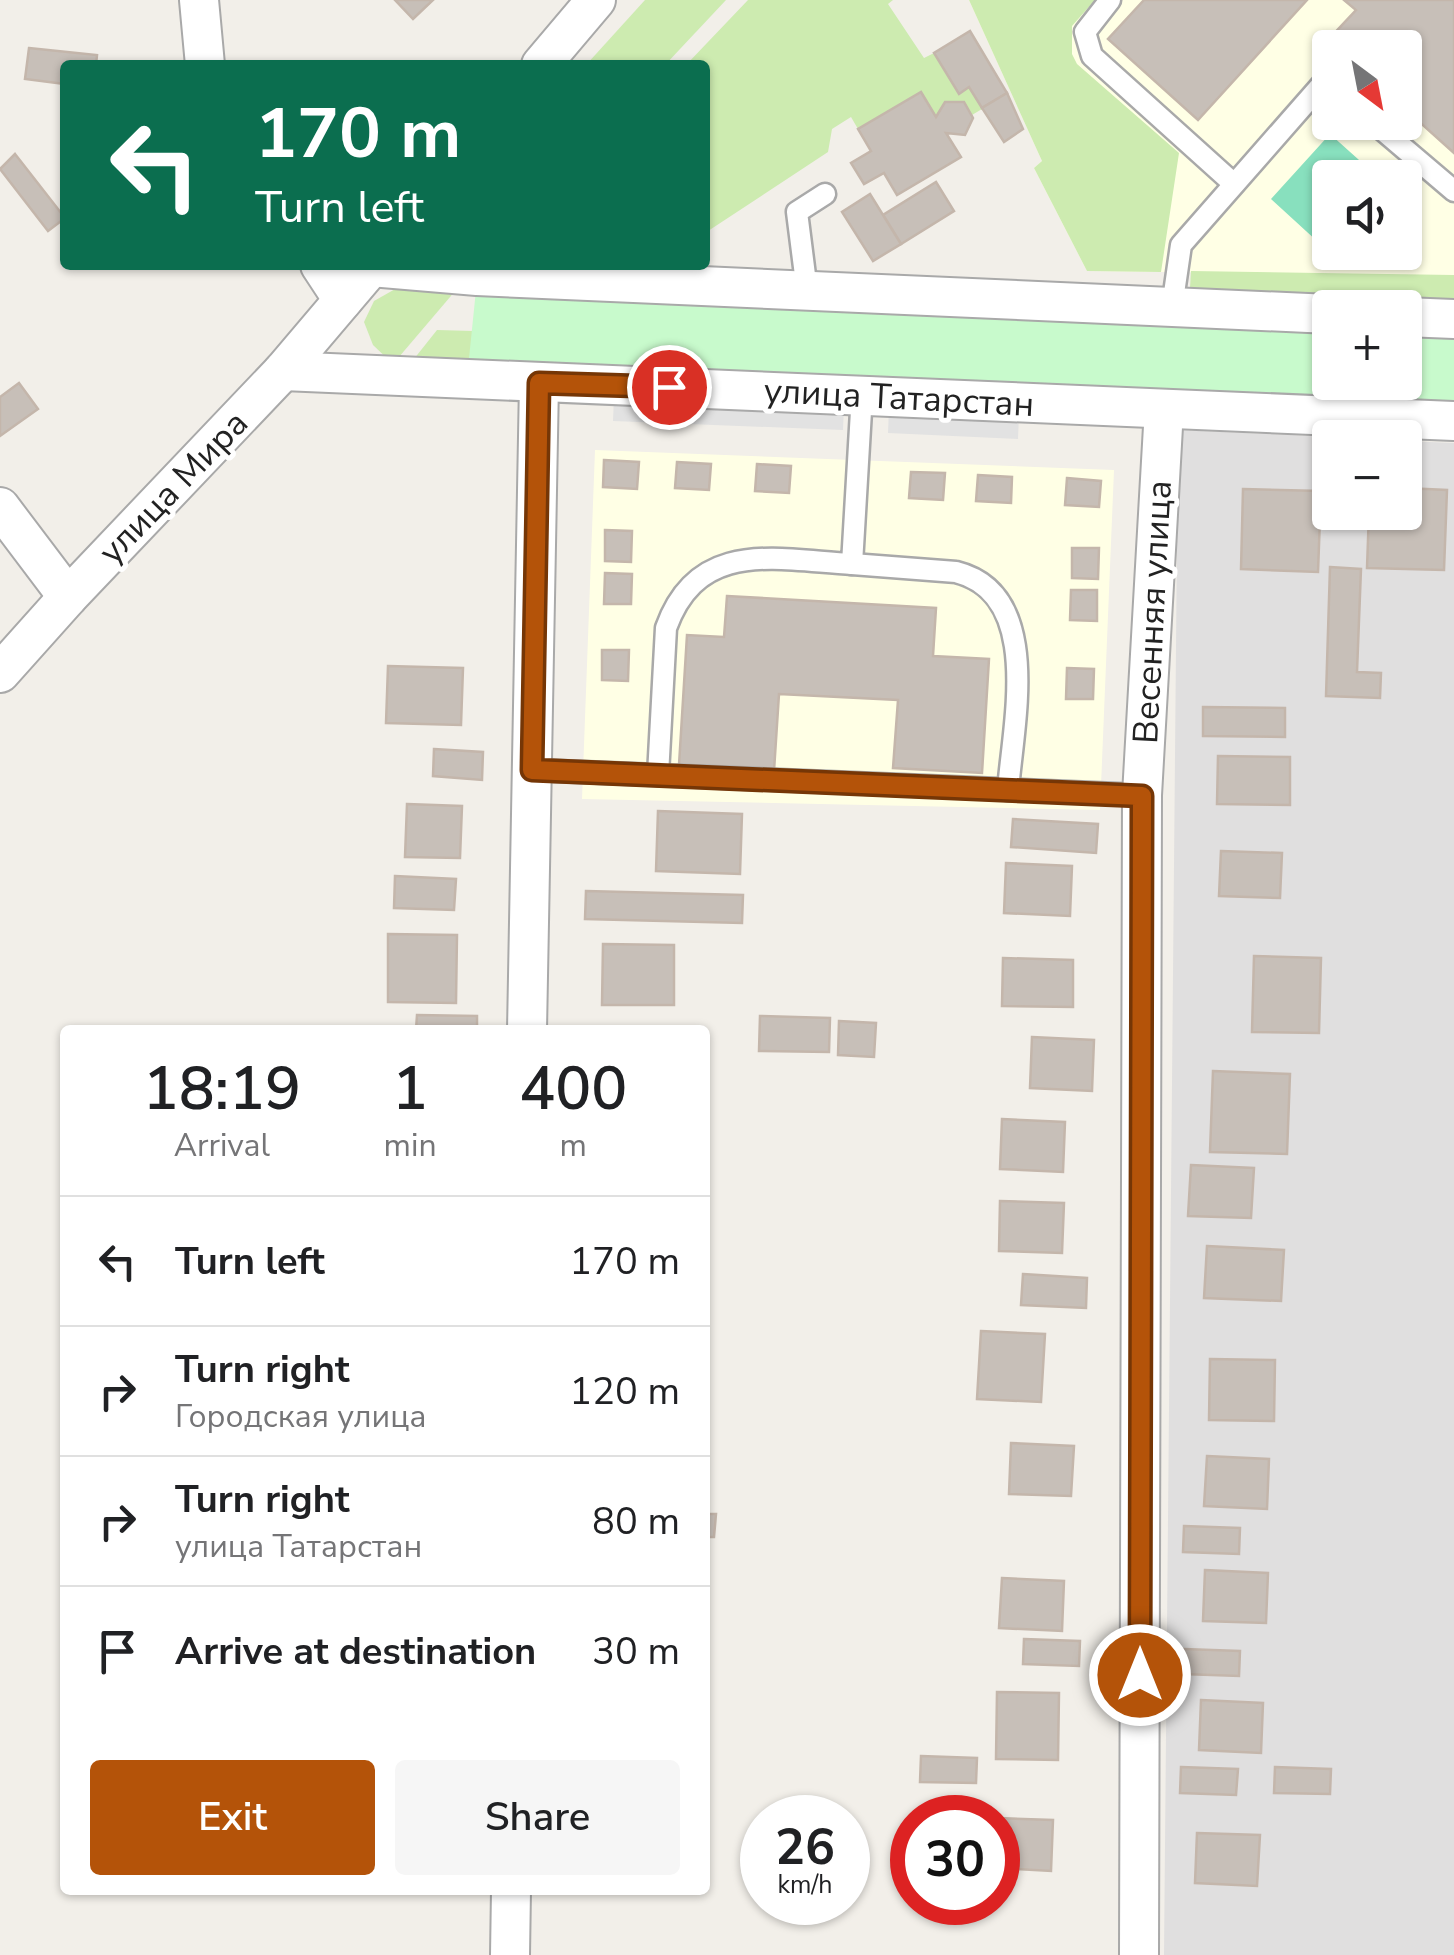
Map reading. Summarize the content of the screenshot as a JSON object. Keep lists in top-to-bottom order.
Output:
{
  "streets": {
    "street": ["улица Татарстан", "улица Мира", "Весенняя улица"]
  },
  "crossings": [
    ["улица Татарстан", "улица Мира"],
    ["улица Татарстан", "Весенняя улица"]
  ],
  "north": "bottom right",
  "page": {
    "map_buttons": ["+", "−"],
    "turn": ["170 m", "Turn left"],
    "eta": [
      "18:19",
      "Arrival",
      "1",
      "min",
      "400",
      "m"
    ],
    "list": [
      {
        "name": "Turn left",
        "value": "170 m"
      },
      {
        "name": "Turn right",
        "note": "Городская улица",
        "value": "120 m"
      },
      {
        "name": "Turn right",
        "note": "улица Татарстан",
        "value": "80 m"
      },
      {
        "name": "Arrive at destination",
        "value": "30 m"
      }
    ],
    "buttons": ["Exit", "Share"],
    "speed": "26 km/h",
    "limit": "30"
  }
}
